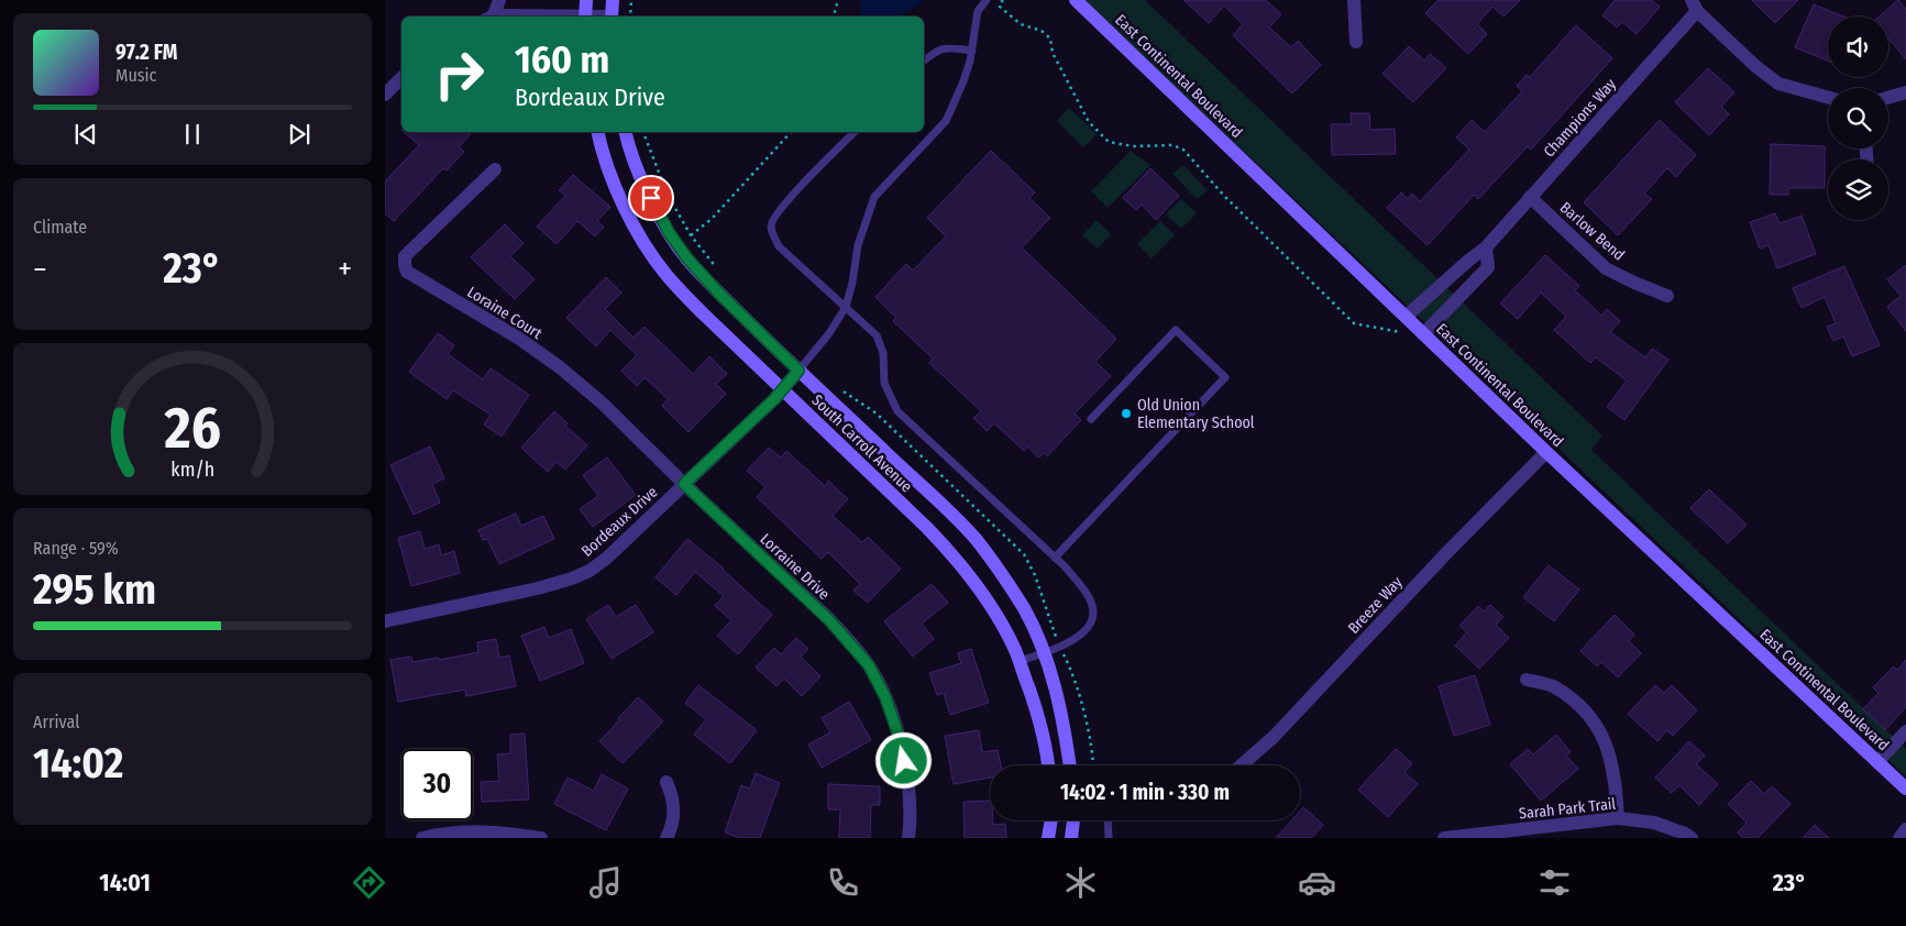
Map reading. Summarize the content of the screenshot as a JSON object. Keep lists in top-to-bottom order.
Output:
{
  "streets": {
    "main road": ["East Continental Boulevard", "South Carroll Avenue"],
    "street": [
      "Champions Way",
      "Barlow Bend",
      "Loraine Court",
      "Bordeaux Drive",
      "Lorraine Drive",
      "Breeze Way",
      "Sarah Park Trail"
    ]
  },
  "crossings": [
    ["East Continental Boulevard", "Champions Way"],
    ["East Continental Boulevard", "Breeze Way"],
    ["Champions Way", "Barlow Bend"],
    ["Loraine Court", "Bordeaux Drive"],
    ["Loraine Court", "Lorraine Drive"],
    ["South Carroll Avenue", "Bordeaux Drive"],
    ["Bordeaux Drive", "Lorraine Drive"]
  ],
  "places": ["Old Union Elementary School"],
  "page": {
    "turn": ["160 m", "Bordeaux Drive"],
    "song": ["97.2 FM", "Music"],
    "tile": [
      "Climate",
      ["Range · 59%", "295 km"],
      ["Arrival", "14:02"]
    ],
    "heat": ["−", "23°", "+"],
    "limit": "30",
    "trip": "14:02 · 1 min · 330 m",
    "tabs": ["14:01", "23°"],
    "gauge": ["26", "km/h"]
  }
}
